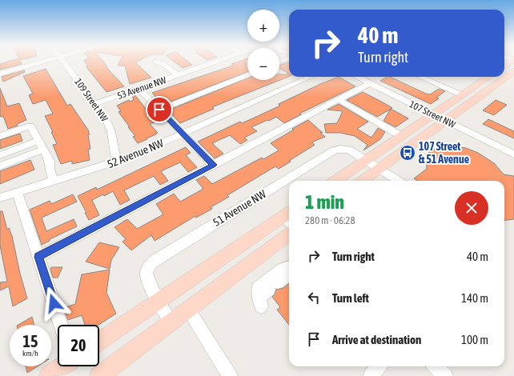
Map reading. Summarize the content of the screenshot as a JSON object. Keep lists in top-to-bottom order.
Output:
{
  "streets": {
    "street": [
      "53 Avenue NW",
      "109 Street NW",
      "107 Street NW",
      "52 Avenue NW",
      "51 Avenue NW"
    ]
  },
  "crossings": [
    ["53 Avenue NW", "109 Street NW"],
    ["109 Street NW", "52 Avenue NW"]
  ],
  "places": {
    "bus stop": ["107 Street & 51 Avenue"]
  },
  "page": {
    "map_buttons": ["+", "−"],
    "turn": ["40 m", "Turn right"],
    "heading": ["1 min", "280 m · 06:28"],
    "list": [
      {
        "name": "Turn right",
        "value": "40 m"
      },
      {
        "name": "Turn left",
        "value": "140 m"
      },
      {
        "name": "Arrive at destination",
        "value": "100 m"
      }
    ],
    "speed": "15 km/h",
    "limit": "20"
  }
}
